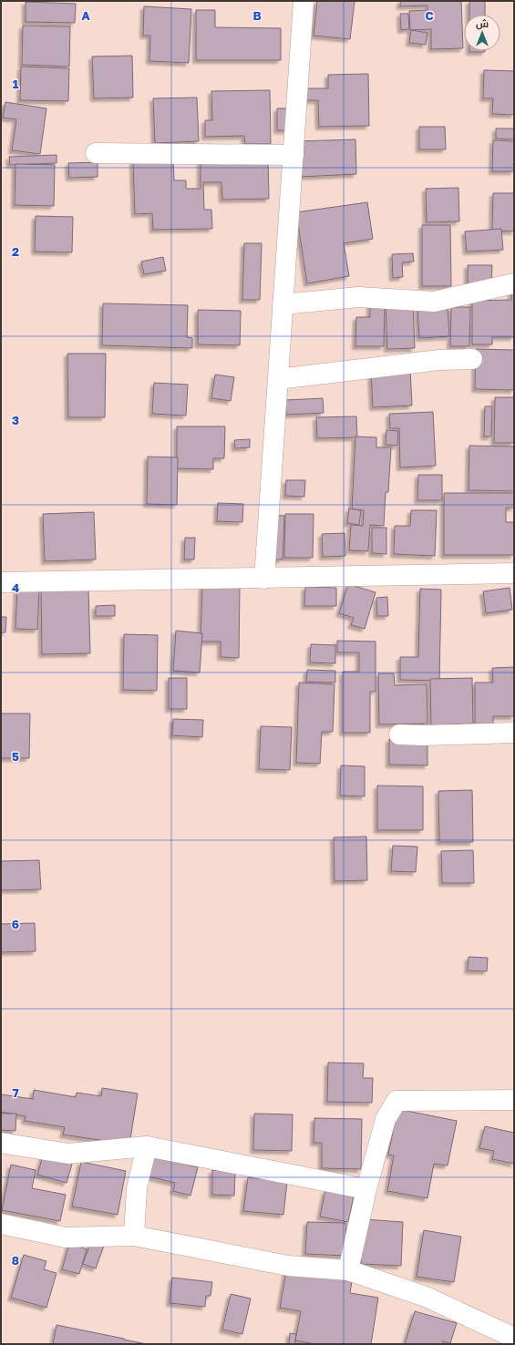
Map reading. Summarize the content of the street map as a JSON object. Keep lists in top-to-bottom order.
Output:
{
  "north": "top",
  "grid": {
    "columns": ["A", "B", "C"],
    "rows": [
      "1",
      "2",
      "3",
      "4",
      "5",
      "6",
      "7",
      "8"
    ]
  }
}
